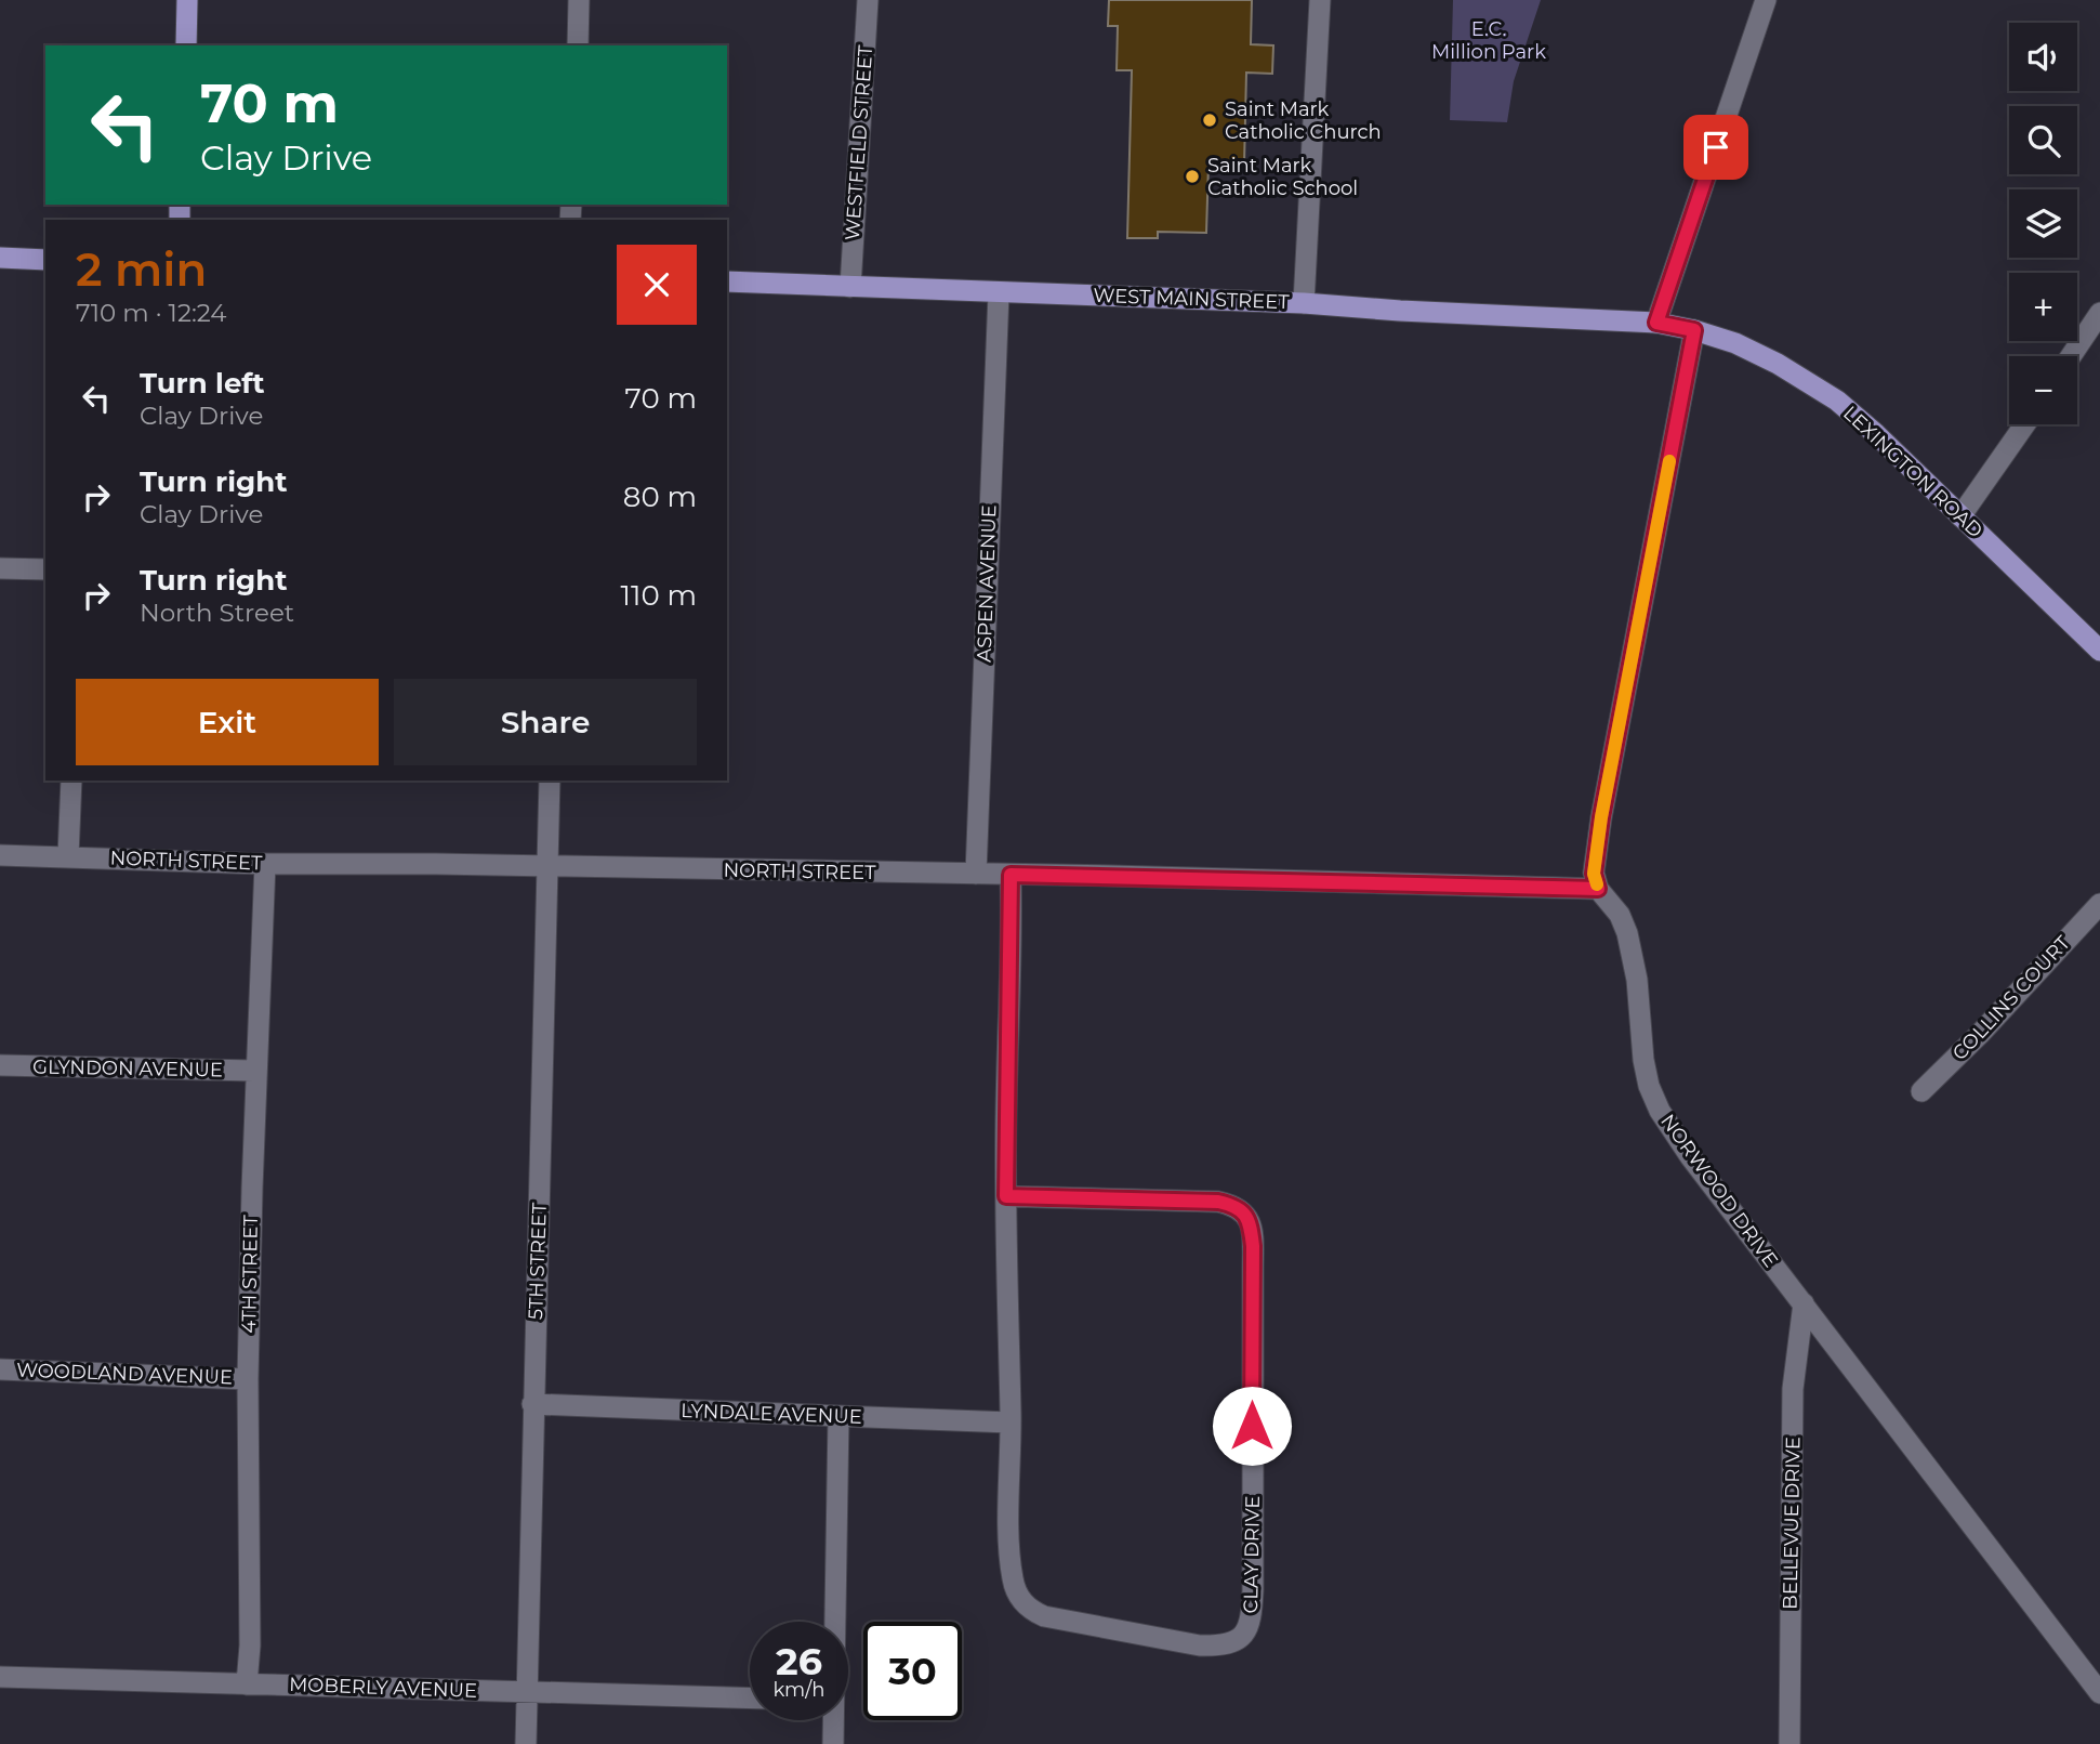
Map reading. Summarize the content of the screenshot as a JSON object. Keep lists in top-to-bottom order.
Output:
{
  "streets": {
    "main road": ["WEST MAIN STREET", "LEXINGTON ROAD"],
    "street": [
      "WESTFIELD STREET",
      "ASPEN AVENUE",
      "NORTH STREET",
      "COLLINS COURT",
      "GLYNDON AVENUE",
      "NORWOOD DRIVE",
      "5TH STREET",
      "4TH STREET",
      "WOODLAND AVENUE",
      "LYNDALE AVENUE",
      "BELLEVUE DRIVE",
      "CLAY DRIVE",
      "MOBERLY AVENUE"
    ]
  },
  "crossings": [
    ["WESTFIELD STREET", "WEST MAIN STREET"],
    ["WEST MAIN STREET", "LEXINGTON ROAD"],
    ["WEST MAIN STREET", "ASPEN AVENUE"],
    ["ASPEN AVENUE", "NORTH STREET"],
    ["NORTH STREET", "NORWOOD DRIVE"],
    ["NORTH STREET", "5TH STREET"],
    ["NORTH STREET", "4TH STREET"],
    ["NORTH STREET", "CLAY DRIVE"],
    ["GLYNDON AVENUE", "4TH STREET"],
    ["NORWOOD DRIVE", "BELLEVUE DRIVE"],
    ["5TH STREET", "LYNDALE AVENUE"],
    ["5TH STREET", "MOBERLY AVENUE"],
    ["4TH STREET", "WOODLAND AVENUE"],
    ["4TH STREET", "MOBERLY AVENUE"],
    ["LYNDALE AVENUE", "CLAY DRIVE"]
  ],
  "parks": ["E.C. Million Park"],
  "places": ["Saint Mark Catholic Church", "Saint Mark Catholic School"],
  "page": {
    "map_buttons": ["+", "−"],
    "turn": ["70 m", "Clay Drive"],
    "heading": ["2 min", "710 m · 12:24"],
    "list": [
      {
        "name": "Turn left",
        "note": "Clay Drive",
        "value": "70 m"
      },
      {
        "name": "Turn right",
        "note": "Clay Drive",
        "value": "80 m"
      },
      {
        "name": "Turn right",
        "note": "North Street",
        "value": "110 m"
      }
    ],
    "buttons": ["Exit", "Share"],
    "speed": "26 km/h",
    "limit": "30"
  }
}
